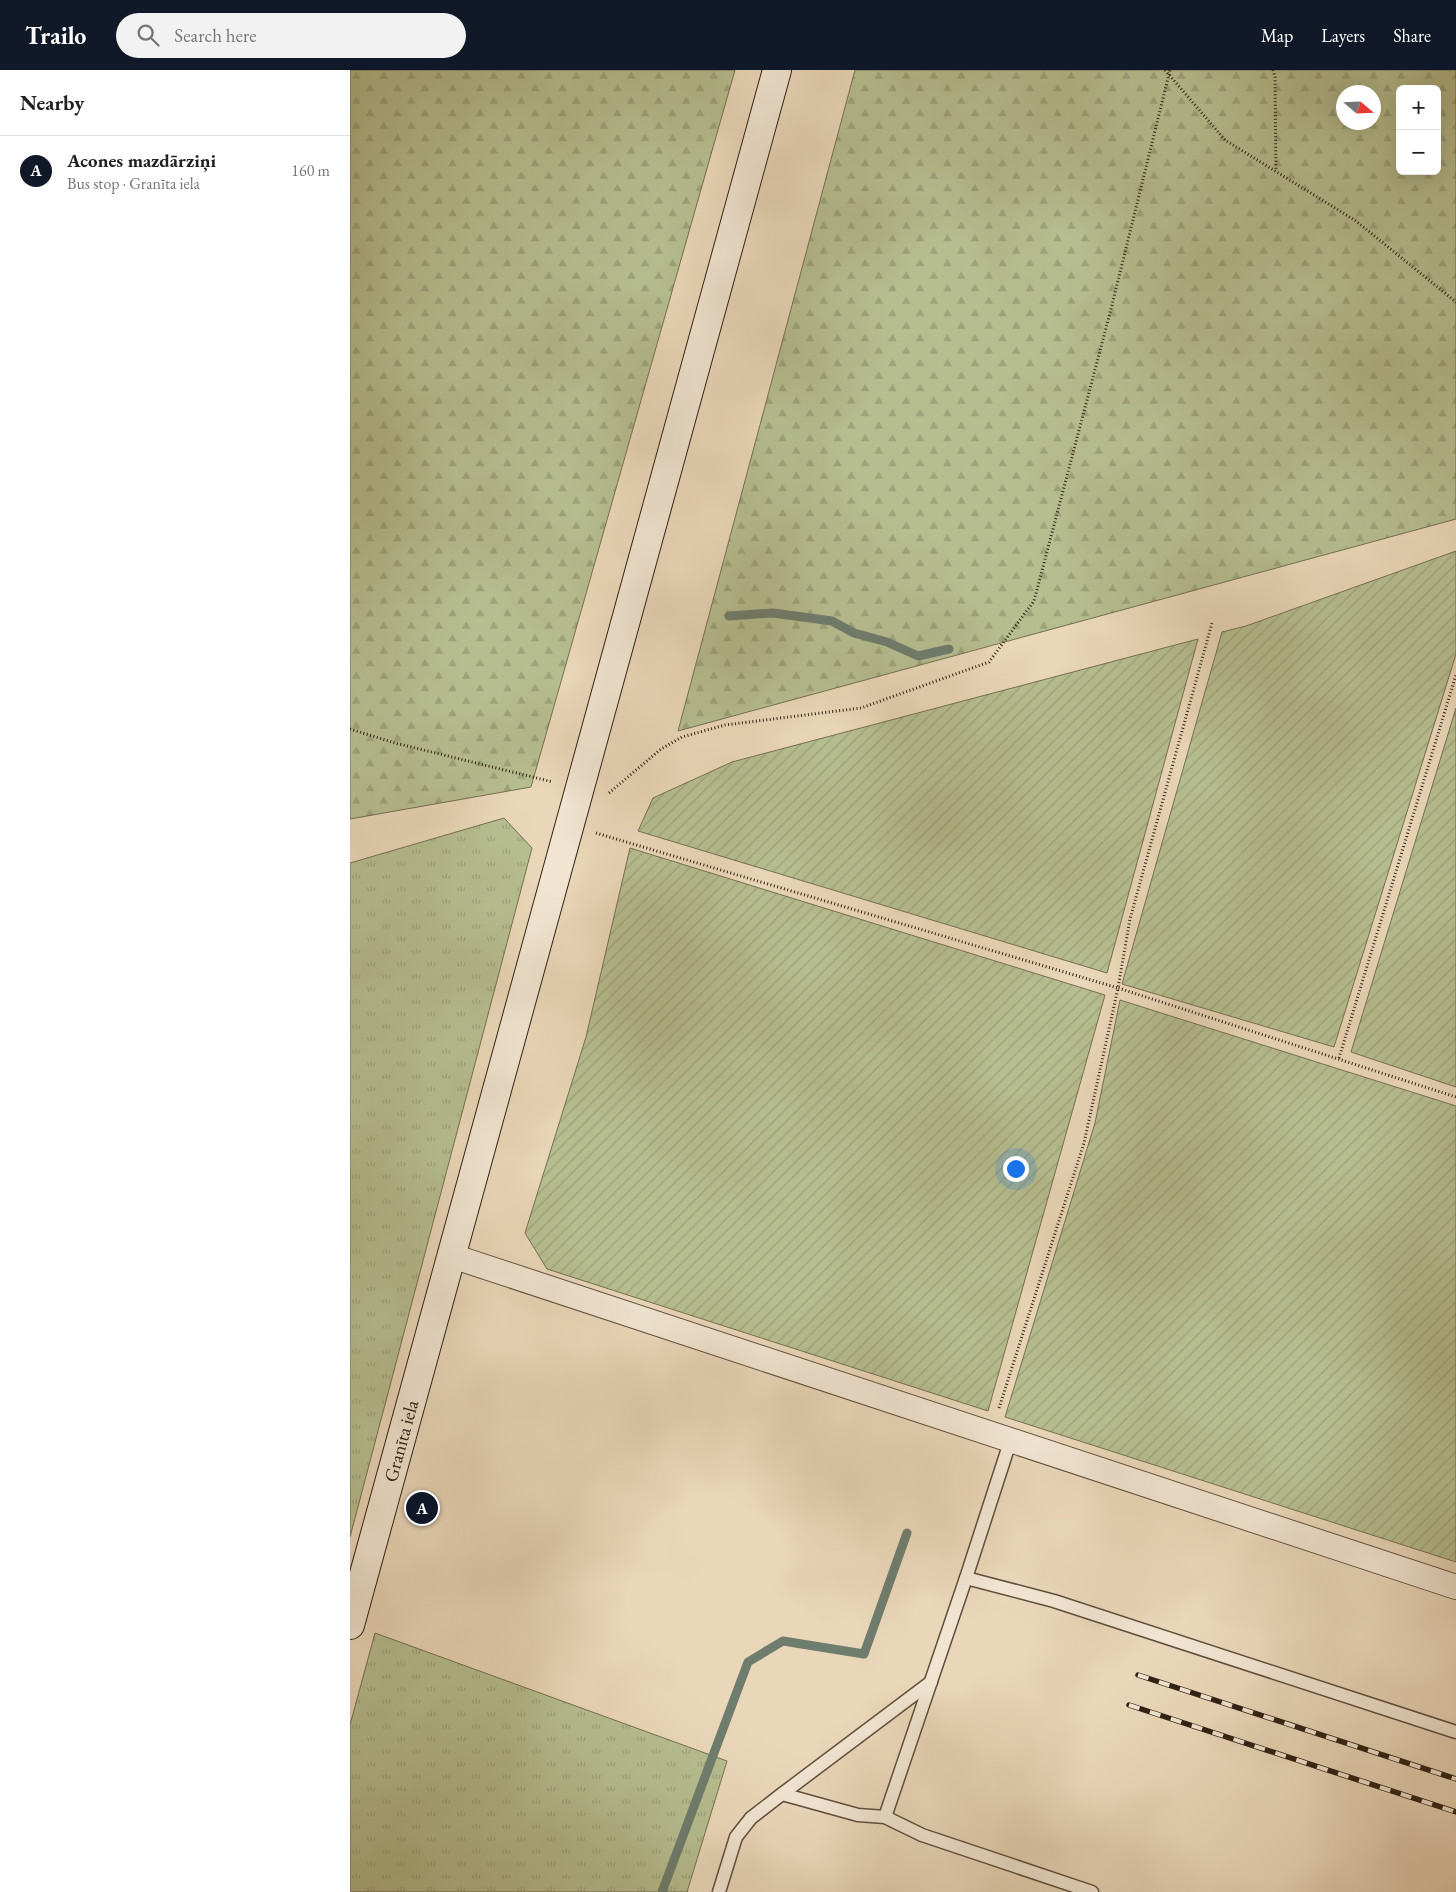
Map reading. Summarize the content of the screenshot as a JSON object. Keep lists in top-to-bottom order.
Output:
{
  "streets": {
    "main road": ["Granīta iela"]
  },
  "north": "right",
  "page": {
    "header": "Trailo",
    "search": "Search here",
    "nav": ["Map", "Layers", "Share"],
    "heading": "Nearby",
    "map_buttons": ["+", "−"],
    "list": [
      {
        "mark": "A",
        "name": "Acones mazdārziņi",
        "note": "Bus stop · Granīta iela",
        "value": "160 m"
      }
    ],
    "pins": "A"
  }
}
